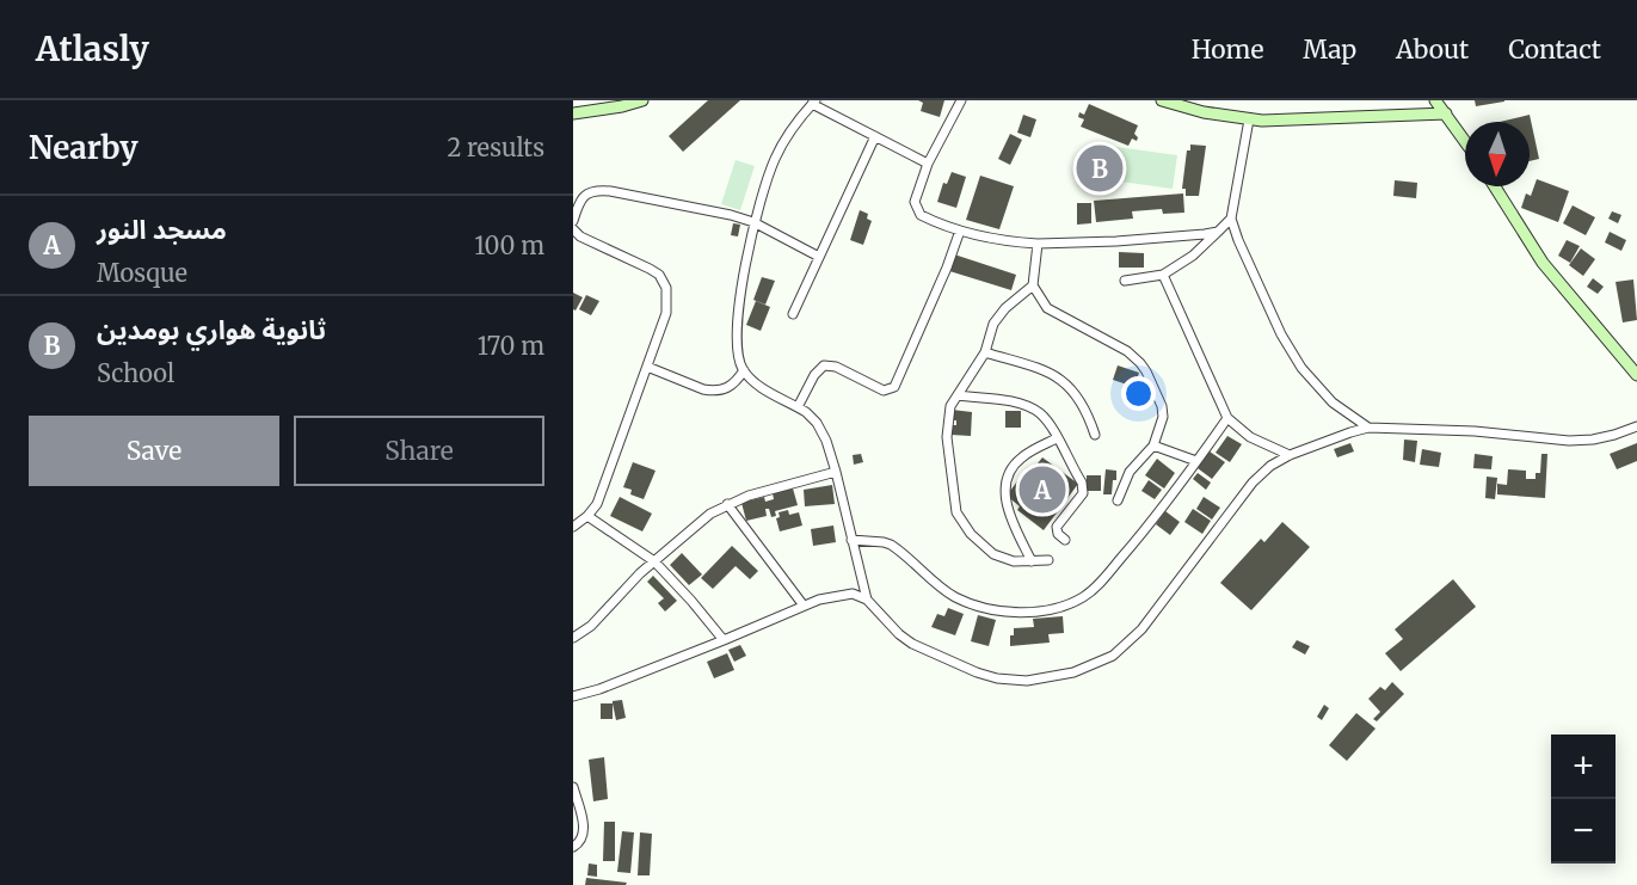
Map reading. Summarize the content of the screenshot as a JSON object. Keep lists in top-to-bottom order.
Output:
{
  "north": "bottom",
  "page": {
    "header": "Atlasly",
    "nav": [
      "Home",
      "Map",
      "About",
      "Contact"
    ],
    "heading": ["Nearby", "2 results"],
    "pins": ["B", "A"],
    "list": [
      {
        "mark": "A",
        "name": "مسجد النور",
        "note": "Mosque",
        "value": "100 m"
      },
      {
        "mark": "B",
        "name": "ثانوية هواري بومدين",
        "note": "School",
        "value": "170 m"
      }
    ],
    "buttons": ["Save", "Share"],
    "map_buttons": ["+", "−"]
  }
}
